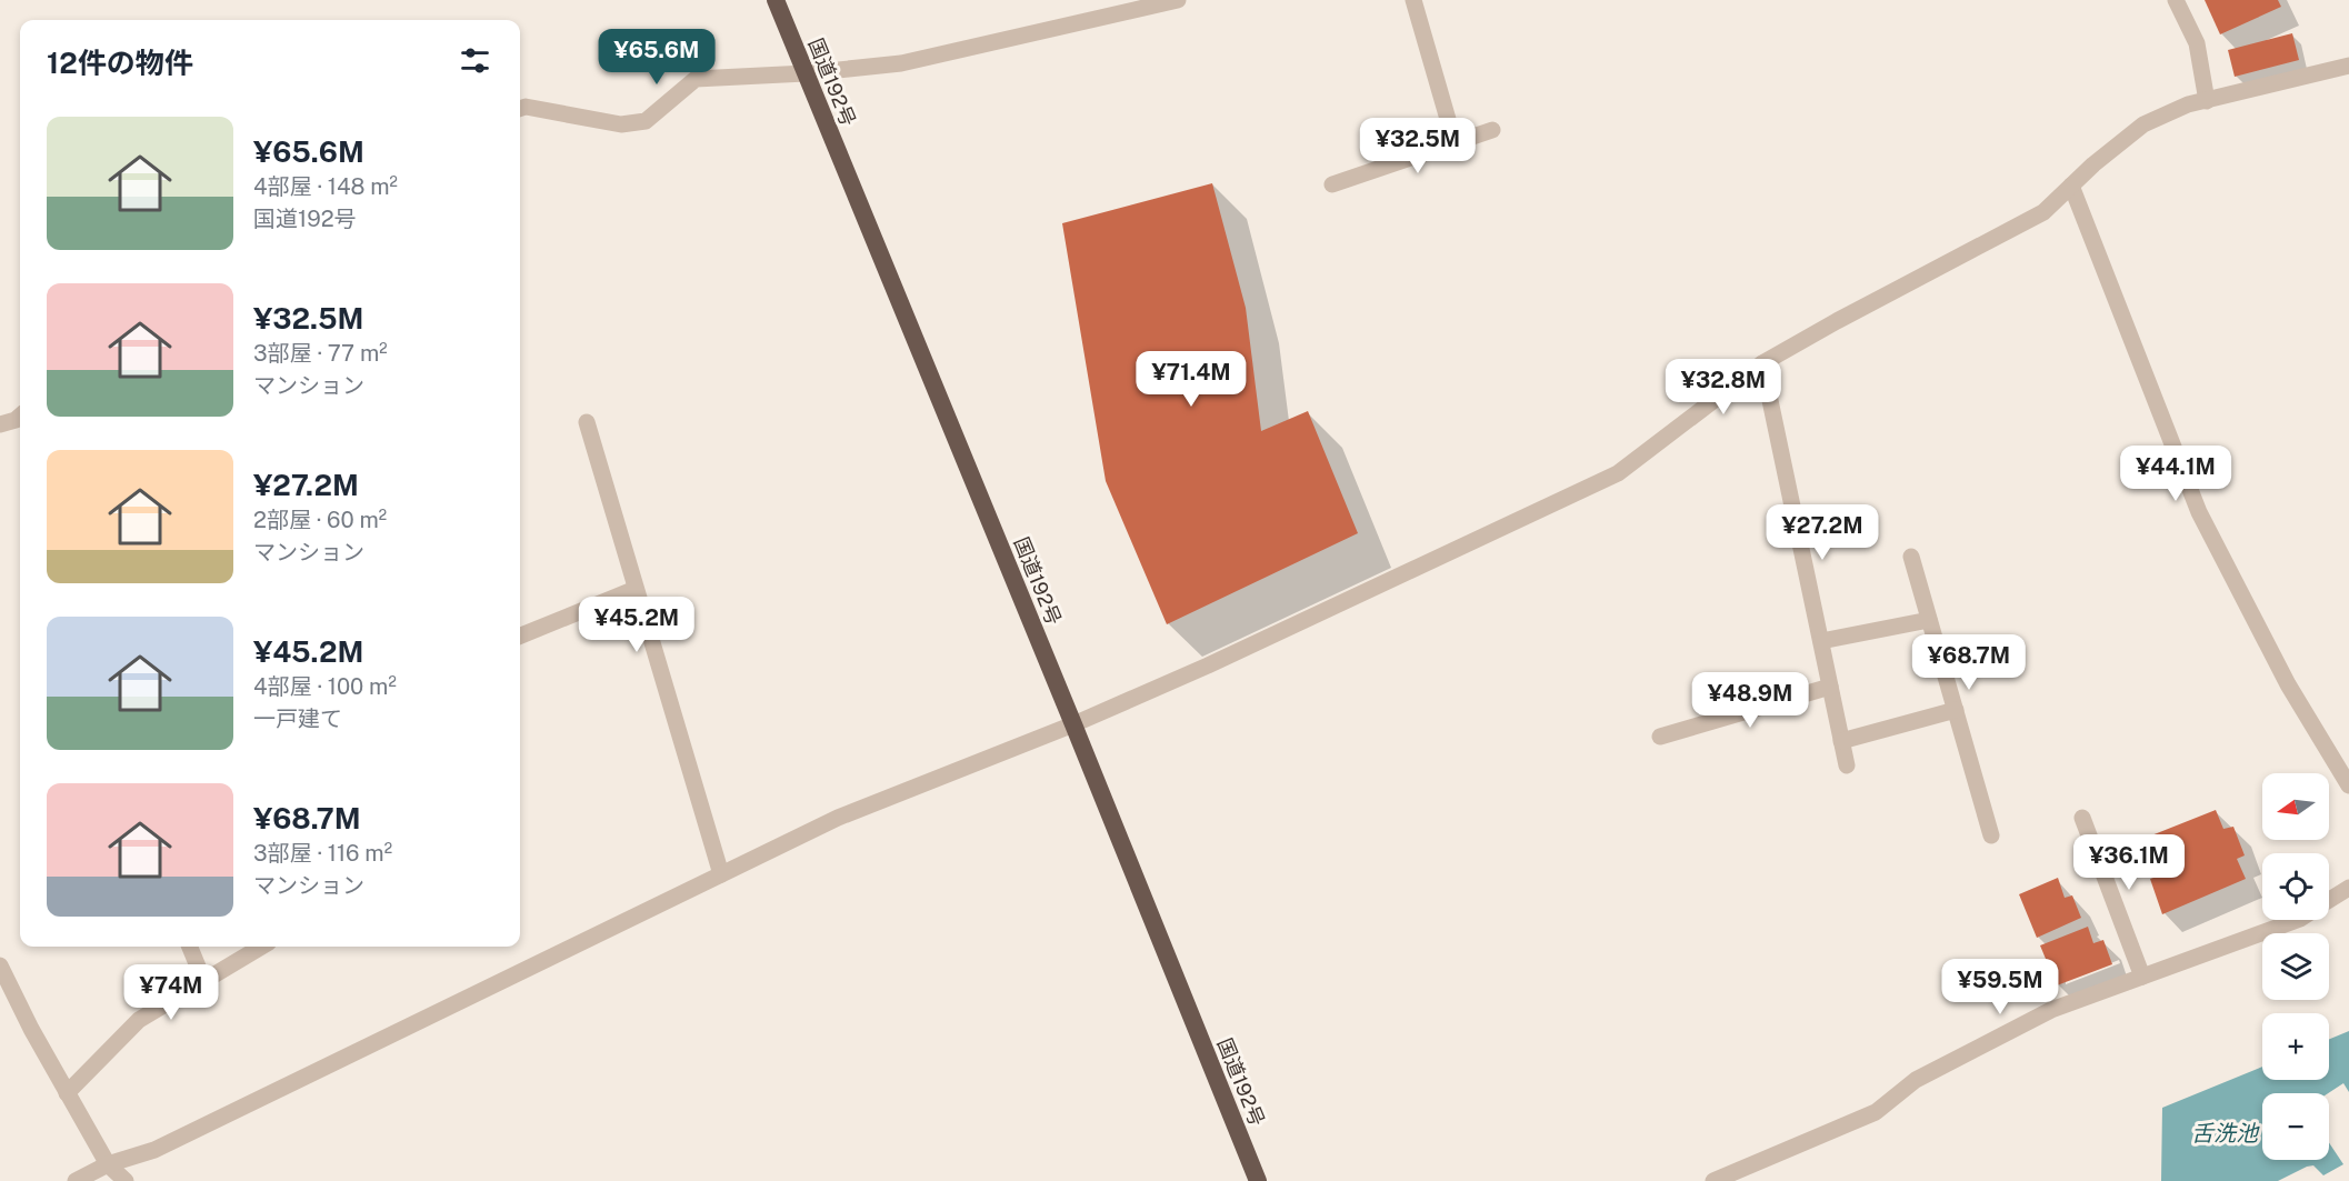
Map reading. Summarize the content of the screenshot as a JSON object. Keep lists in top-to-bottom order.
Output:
{
  "streets": {
    "highway": ["国道192号"]
  },
  "water": ["舌洗池"],
  "north": "left",
  "page": {
    "heading": "12件の物件",
    "price": [
      "¥65.6M",
      "¥32.5M",
      "¥71.4M",
      "¥32.8M",
      "¥44.1M",
      "¥27.2M",
      "¥45.2M",
      "¥68.7M",
      "¥48.9M",
      "¥36.1M",
      "¥59.5M",
      "¥74M"
    ],
    "list": [
      {
        "name": "¥65.6M",
        "note": "4部屋 · 148 m² · 国道192号"
      },
      {
        "name": "¥32.5M",
        "note": "3部屋 · 77 m² · マンション"
      },
      {
        "name": "¥27.2M",
        "note": "2部屋 · 60 m² · マンション"
      },
      {
        "name": "¥45.2M",
        "note": "4部屋 · 100 m² · 一戸建て"
      },
      {
        "name": "¥68.7M",
        "note": "3部屋 · 116 m² · マンション"
      }
    ],
    "map_buttons": ["+", "−"]
  }
}
